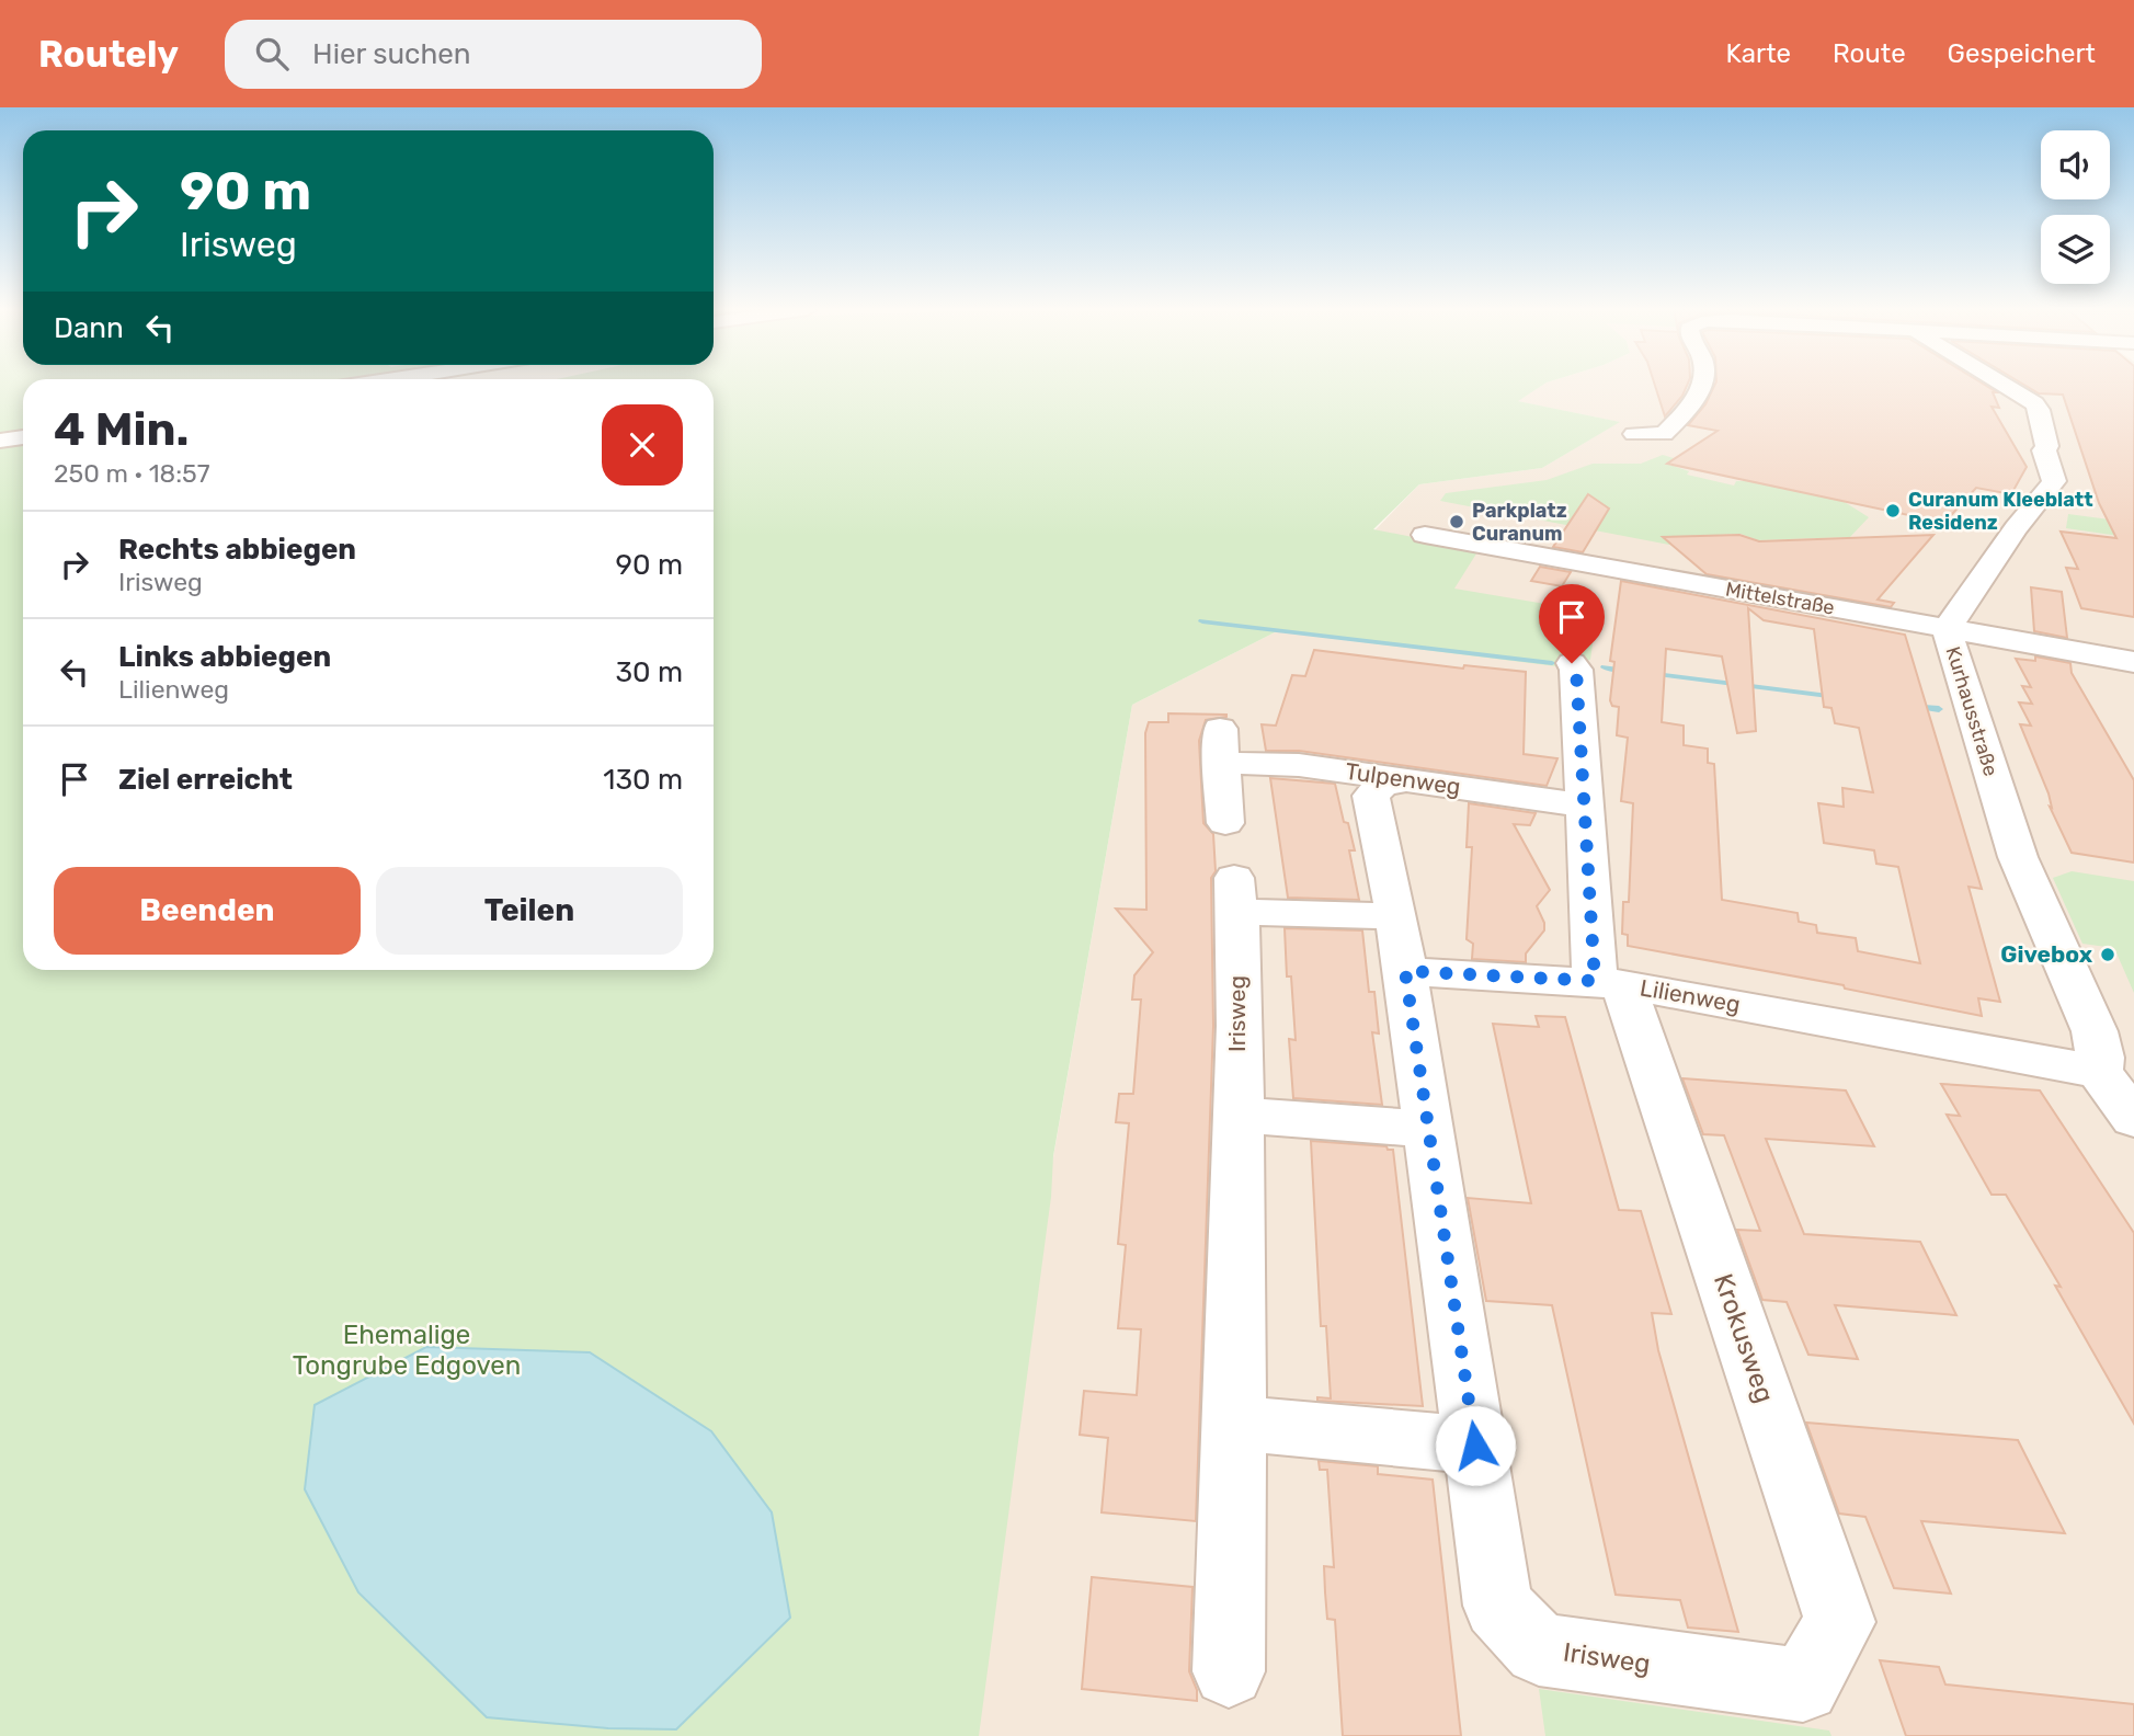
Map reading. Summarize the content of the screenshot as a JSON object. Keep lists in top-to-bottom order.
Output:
{
  "streets": {
    "street": [
      "Mittelstraße",
      "Kurhausstraße",
      "Tulpenweg",
      "Lilienweg",
      "Irisweg",
      "Krokusweg"
    ]
  },
  "crossings": [
    ["Mittelstraße", "Kurhausstraße"],
    ["Kurhausstraße", "Lilienweg"],
    ["Tulpenweg", "Irisweg"],
    ["Lilienweg", "Krokusweg"],
    ["Irisweg", "Krokusweg"]
  ],
  "parks": ["Ehemalige Tongrube Edgoven"],
  "places": ["Curanum Kleeblatt Residenz", "Parkplatz Curanum", "Givebox"],
  "page": {
    "header": "Routely",
    "search": "Hier suchen",
    "nav": ["Karte", "Route", "Gespeichert"],
    "turn": ["90 m", "Irisweg"],
    "then": "Dann",
    "heading": ["4 Min.", "250 m · 18:57"],
    "list": [
      {
        "name": "Rechts abbiegen",
        "note": "Irisweg",
        "value": "90 m"
      },
      {
        "name": "Links abbiegen",
        "note": "Lilienweg",
        "value": "30 m"
      },
      {
        "name": "Ziel erreicht",
        "value": "130 m"
      }
    ],
    "buttons": ["Beenden", "Teilen"]
  }
}
